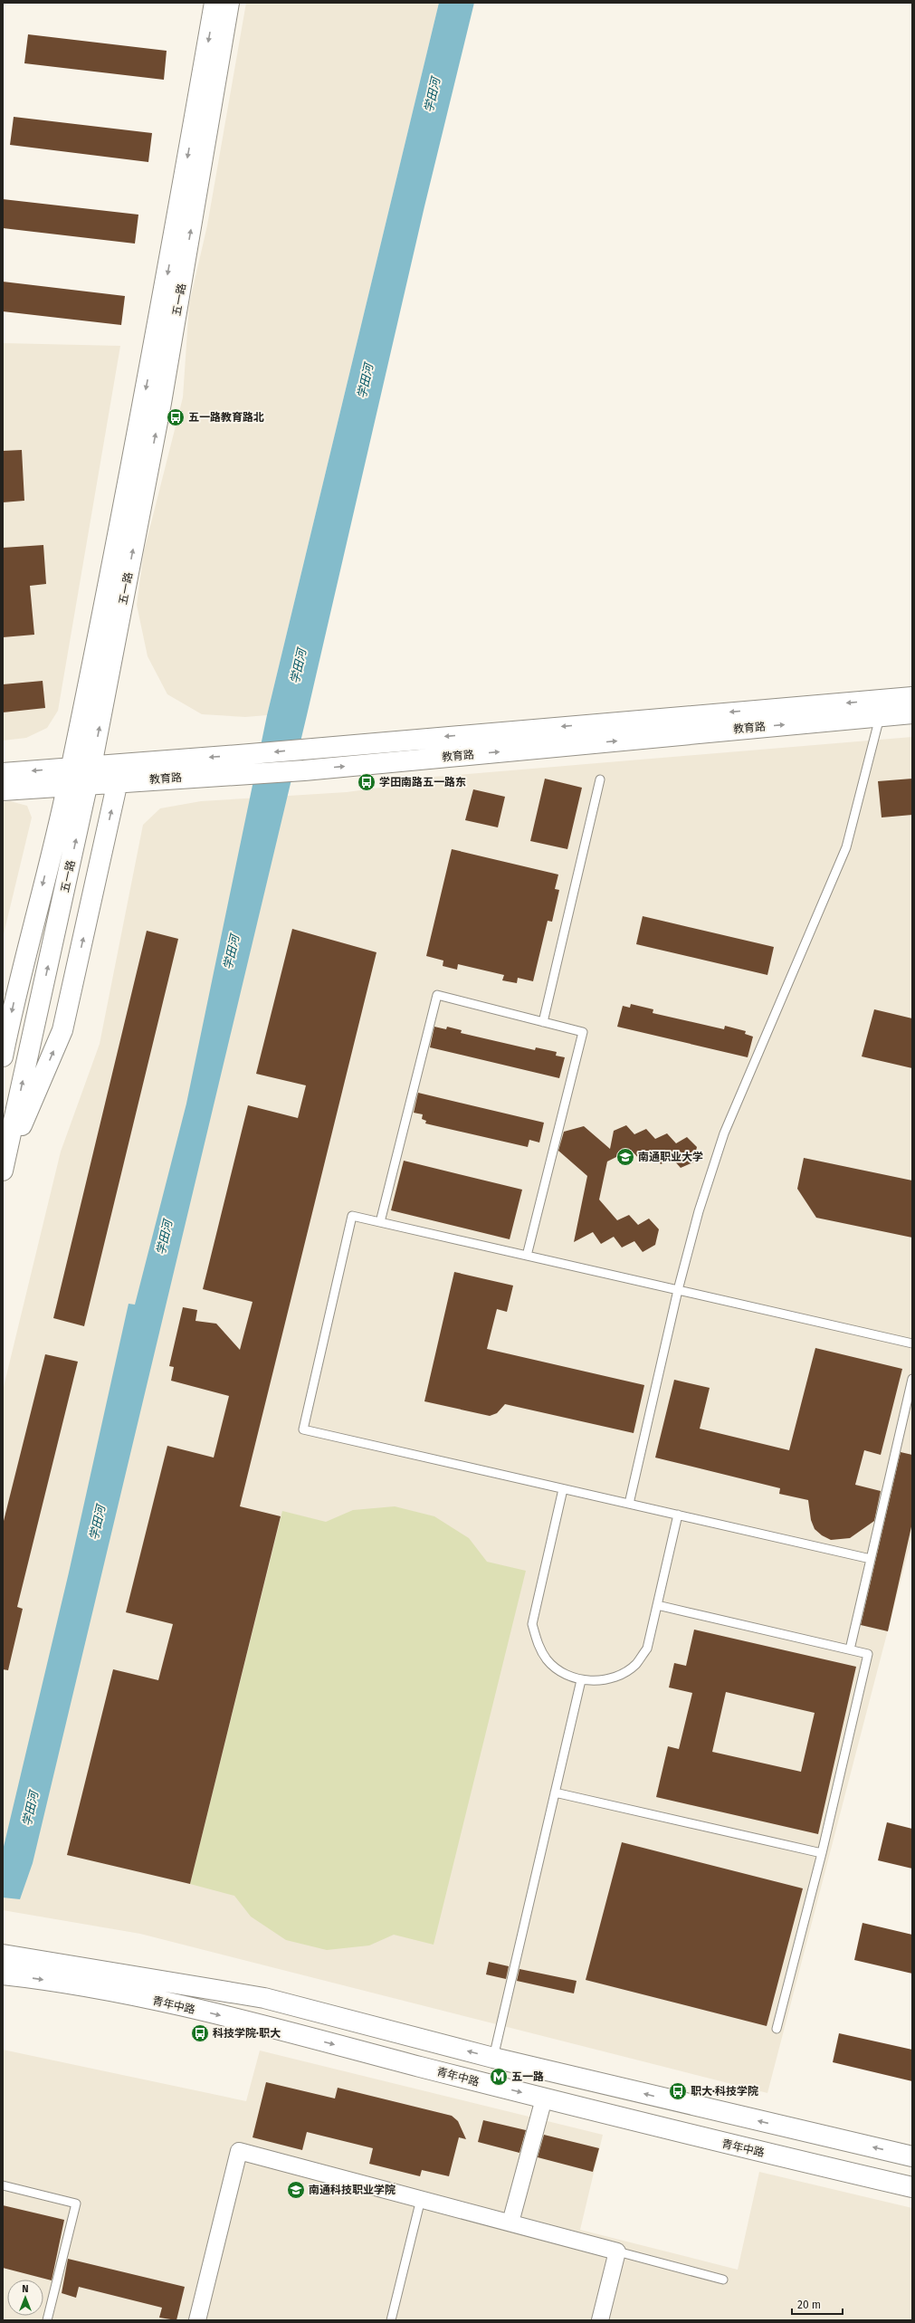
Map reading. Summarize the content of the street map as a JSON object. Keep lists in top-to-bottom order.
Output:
{
  "streets": {
    "main road": ["五一路", "教育路", "青年中路"]
  },
  "crossings": [
    ["五一路", "教育路"]
  ],
  "water": ["学田河"],
  "places": {
    "bus stop": [
      "五一路教育路北",
      "学田南路五一路东",
      "科技学院·职大",
      "职大·科技学院"
    ],
    "school or university": ["南通职业大学", "南通科技职业学院"],
    "metro station": ["五一路"]
  },
  "scale_bar": "20 m",
  "north": "top"
}
